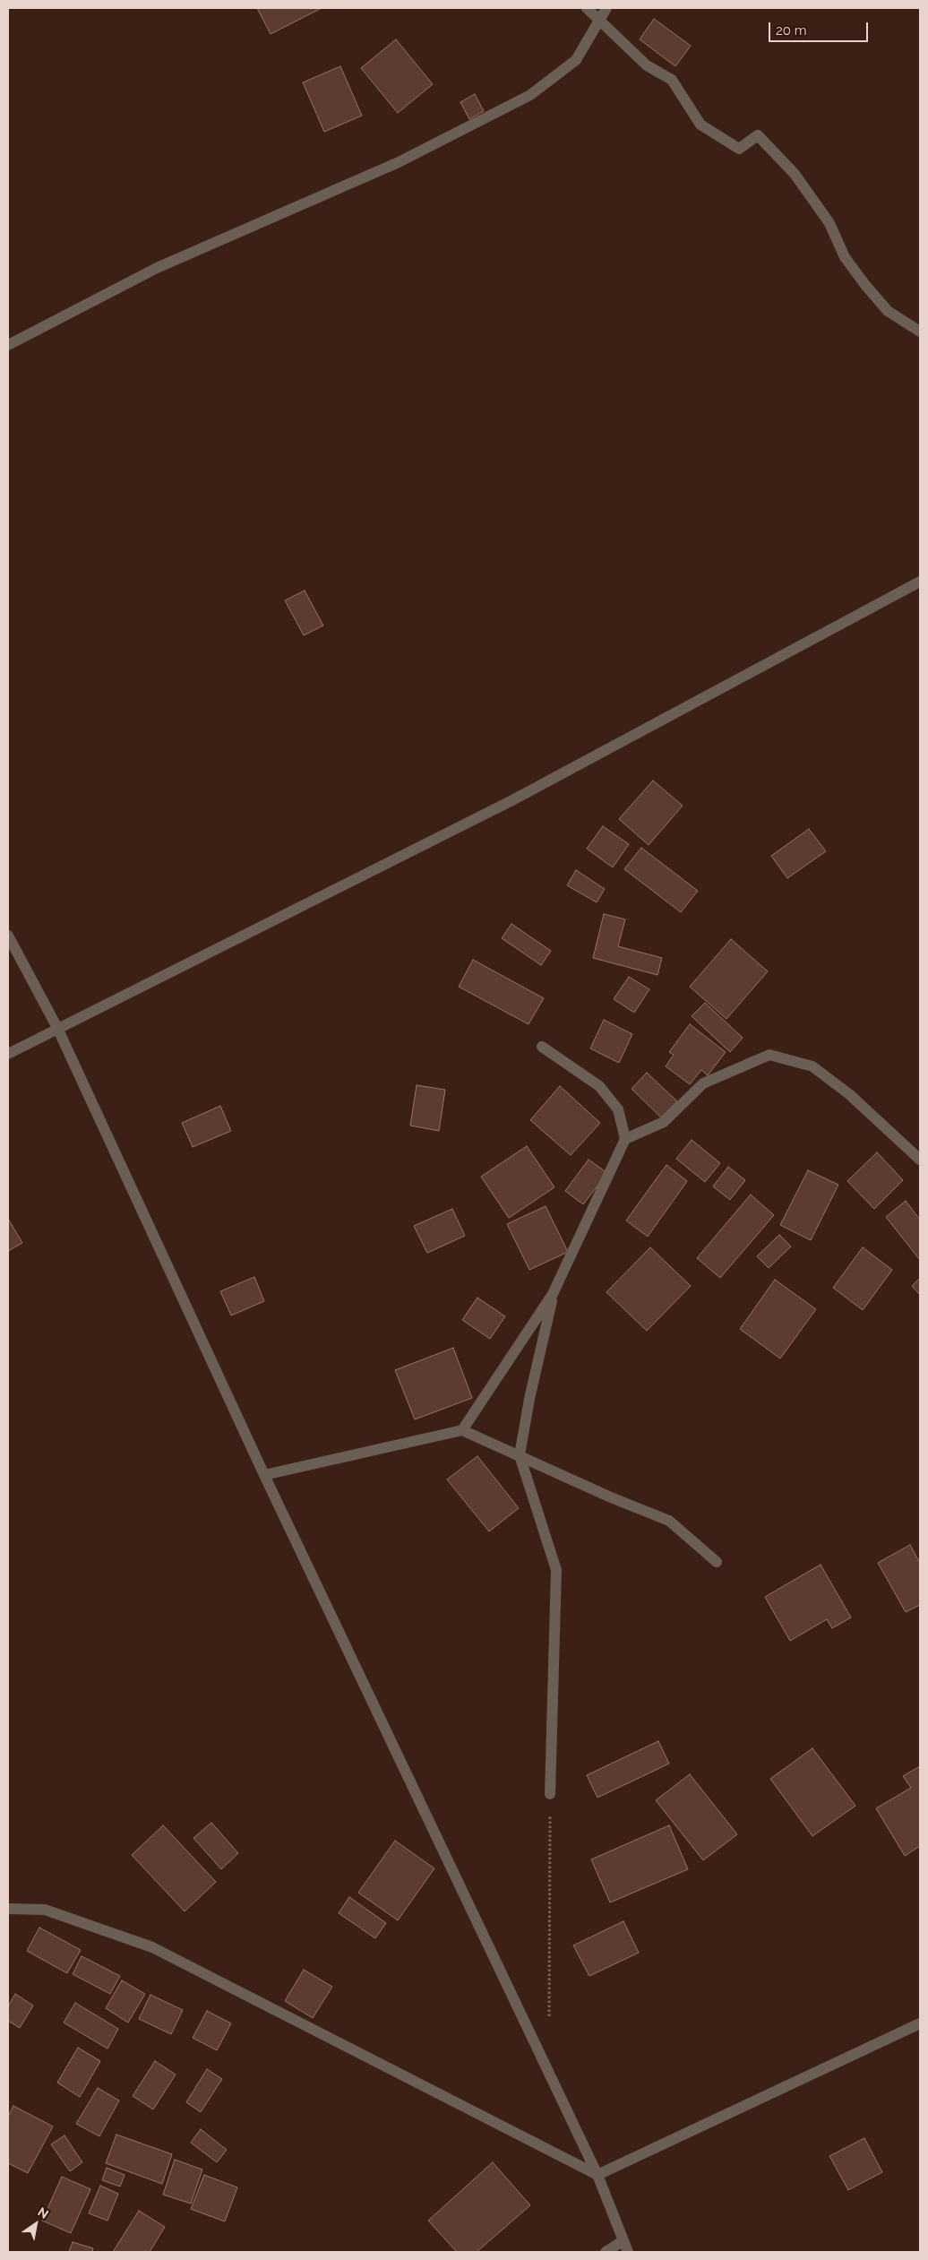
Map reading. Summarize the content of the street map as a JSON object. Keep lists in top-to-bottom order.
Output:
{
  "scale_bar": "20 m",
  "north": "top right"
}
